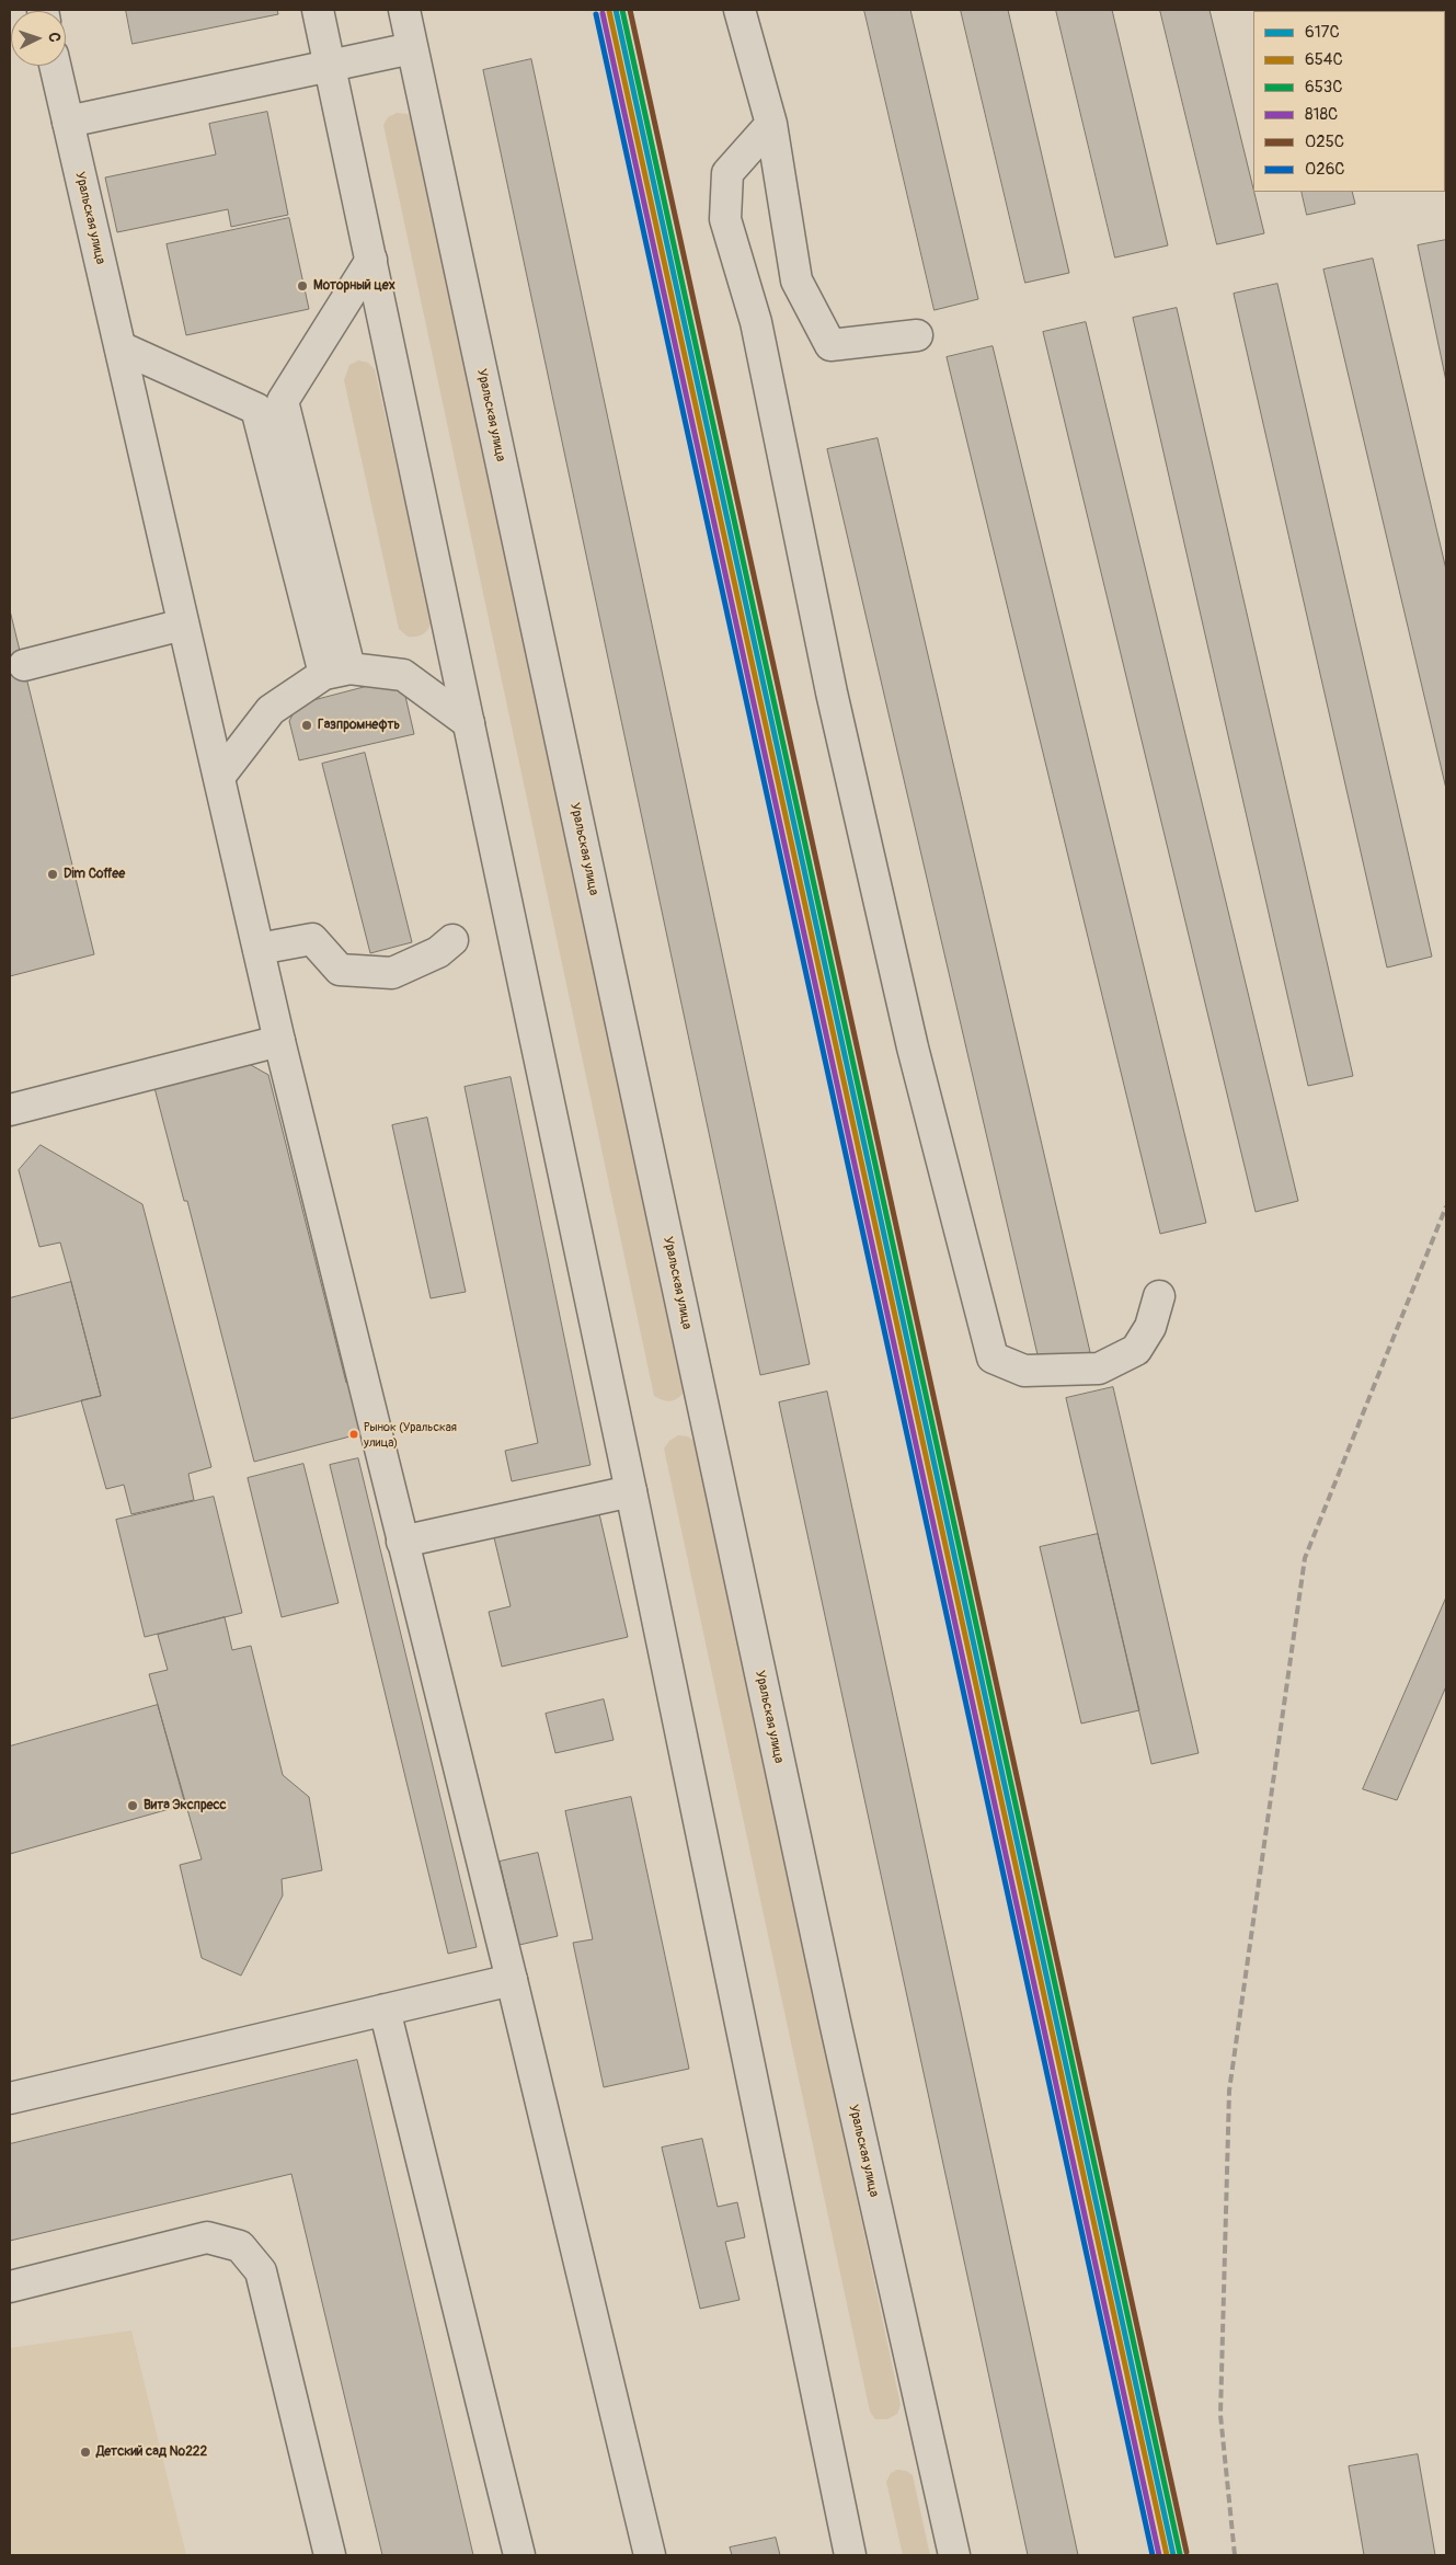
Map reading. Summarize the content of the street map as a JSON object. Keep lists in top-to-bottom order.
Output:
{
  "streets": {
    "main road": ["Уральская улица"]
  },
  "places": [
    "Моторный цех",
    "Газпромнефть",
    "Dim Coffee",
    "Рынок (Уральская улица)",
    "Вита Экспресс",
    "Детский сад №222"
  ],
  "lines": [
    "transit line 617C",
    "transit line 653С",
    "transit line 025С",
    "transit line 654С",
    "transit line 818С",
    "transit line 026С"
  ],
  "legend": [
    "617C",
    "654С",
    "653С",
    "818С",
    "025С",
    "026С"
  ],
  "north": "right"
}
